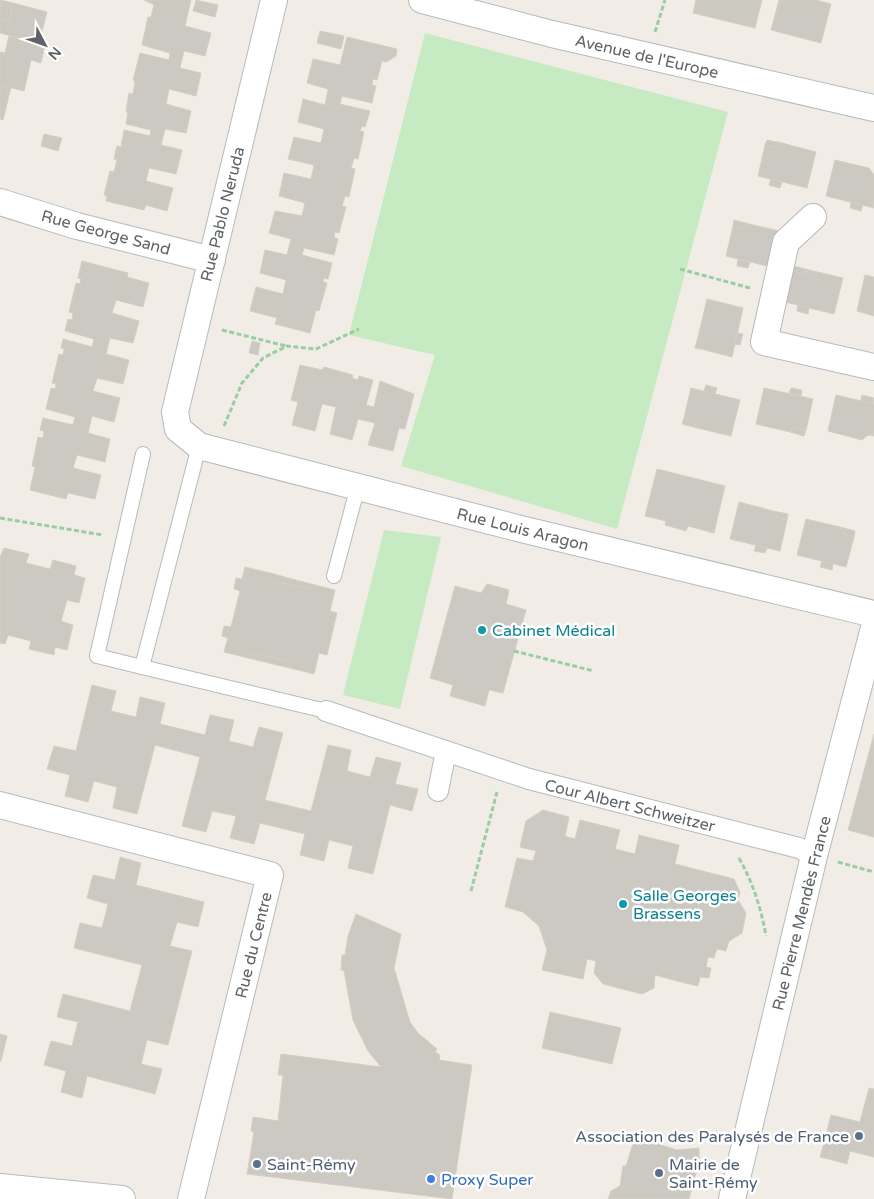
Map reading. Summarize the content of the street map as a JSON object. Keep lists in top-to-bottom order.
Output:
{
  "streets": {
    "street": [
      "Avenue de l'Europe",
      "Rue Pablo Neruda",
      "Rue George Sand",
      "Rue Louis Aragon",
      "Cour Albert Schweitzer",
      "Rue Pierre Mendès France",
      "Rue du Centre"
    ]
  },
  "crossings": [
    ["Rue Pablo Neruda", "Rue George Sand"],
    ["Rue Pablo Neruda", "Rue Louis Aragon"],
    ["Cour Albert Schweitzer", "Rue Pierre Mendès France"]
  ],
  "places": [
    "Cabinet Médical",
    "Salle Georges Brassens",
    "Association des Paralysés de France",
    "Saint-Rémy",
    "Mairie de Saint-Rémy",
    "Proxy Super"
  ],
  "north": "bottom right"
}
